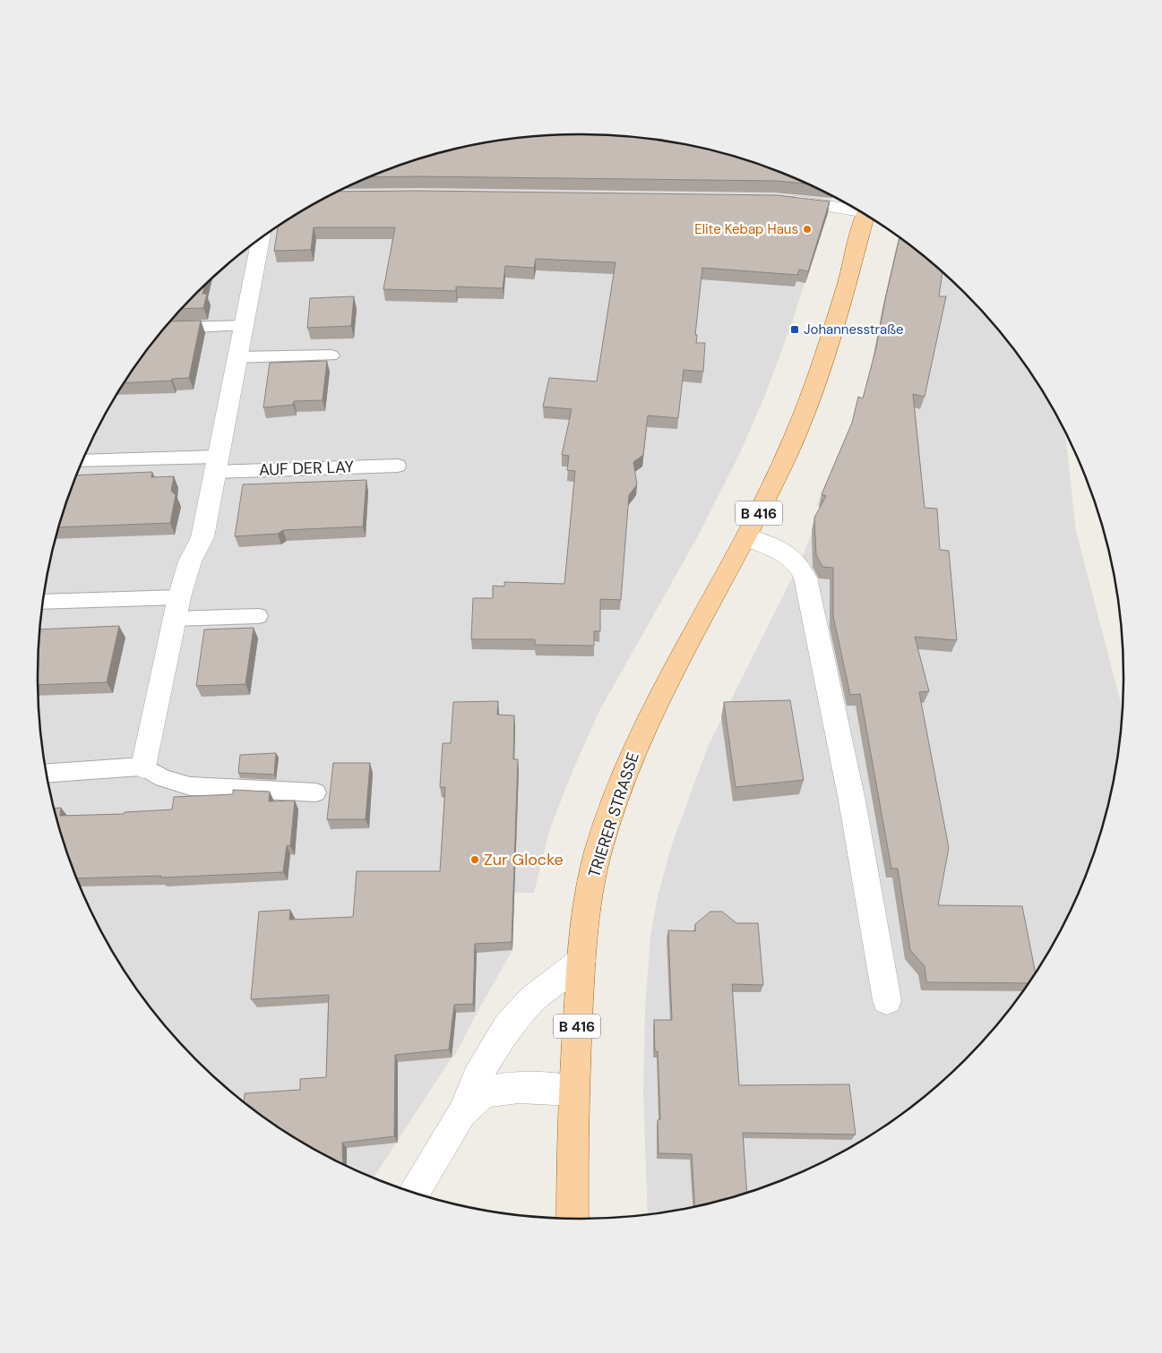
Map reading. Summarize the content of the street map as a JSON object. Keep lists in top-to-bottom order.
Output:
{
  "streets": {
    "main road": ["B 416", "TRIERER STRASSE"],
    "lane": ["AUF DER LAY"]
  },
  "places": {
    "other": ["Elite Kebap Haus", "Zur Glocke"],
    "transit": ["Johannesstraße"]
  }
}
